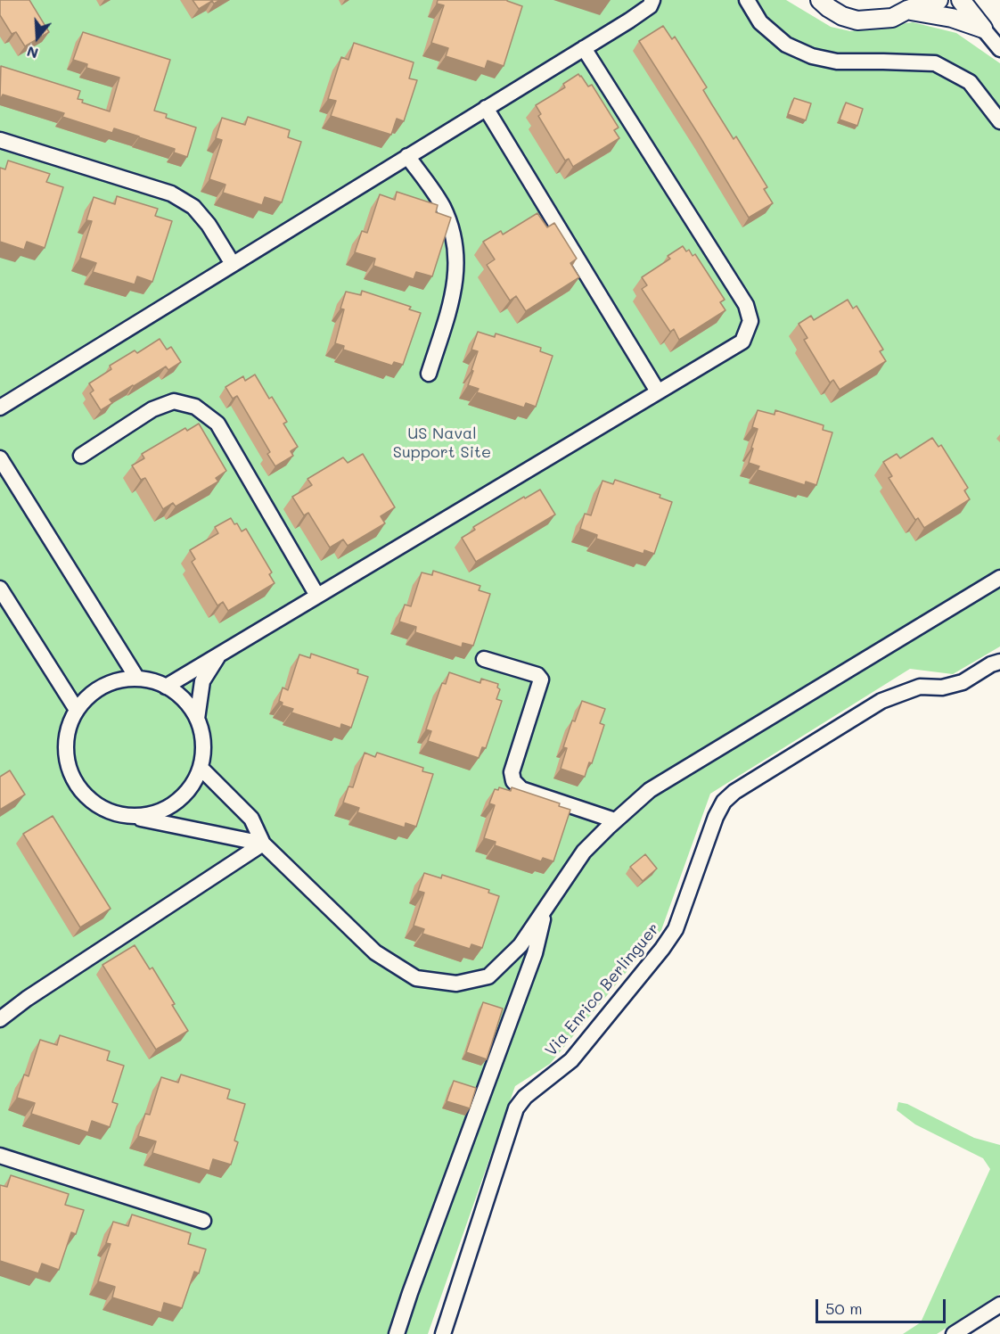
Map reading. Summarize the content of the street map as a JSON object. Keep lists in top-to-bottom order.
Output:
{
  "streets": {
    "street": ["Via Enrico Berlinguer"]
  },
  "parks": ["US Naval Support Site"],
  "scale_bar": "50 m",
  "north": "bottom"
}
